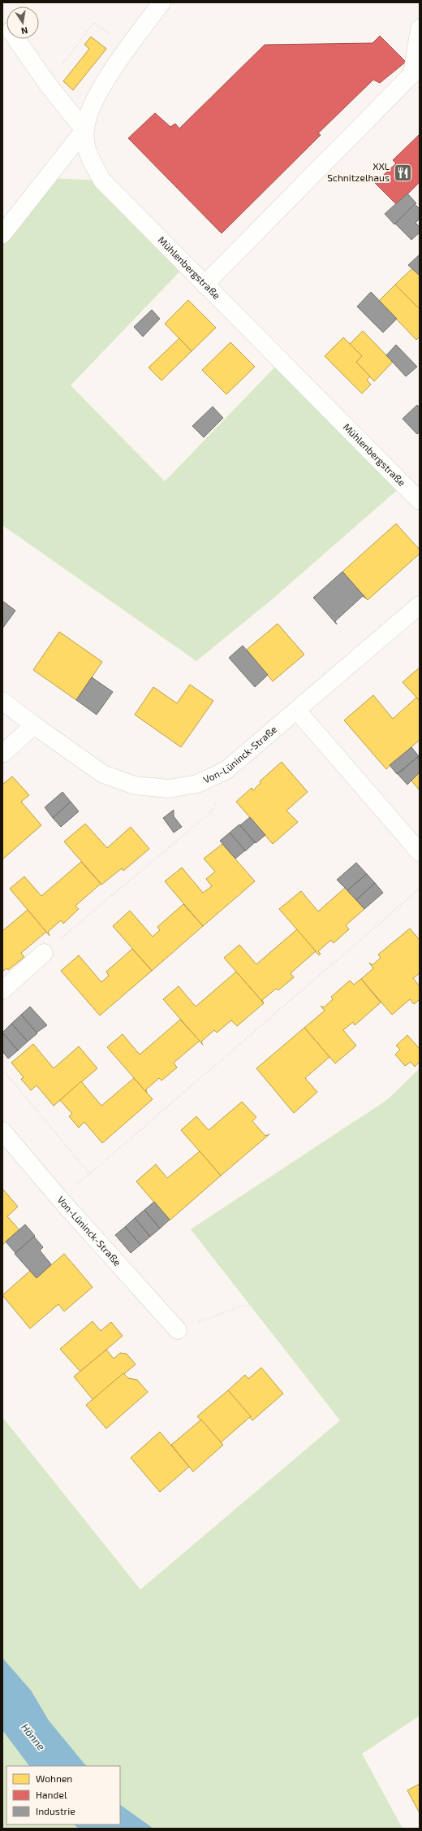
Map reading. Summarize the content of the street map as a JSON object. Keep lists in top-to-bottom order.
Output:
{
  "streets": {
    "street": ["Mühlenbergstraße", "Von-Lüninck-Straße"]
  },
  "water": ["Hönne"],
  "places": {
    "restaurant": ["XXL Schnitzelhaus"]
  },
  "legend": ["Wohnen", "Handel", "Industrie"],
  "north": "bottom"
}
